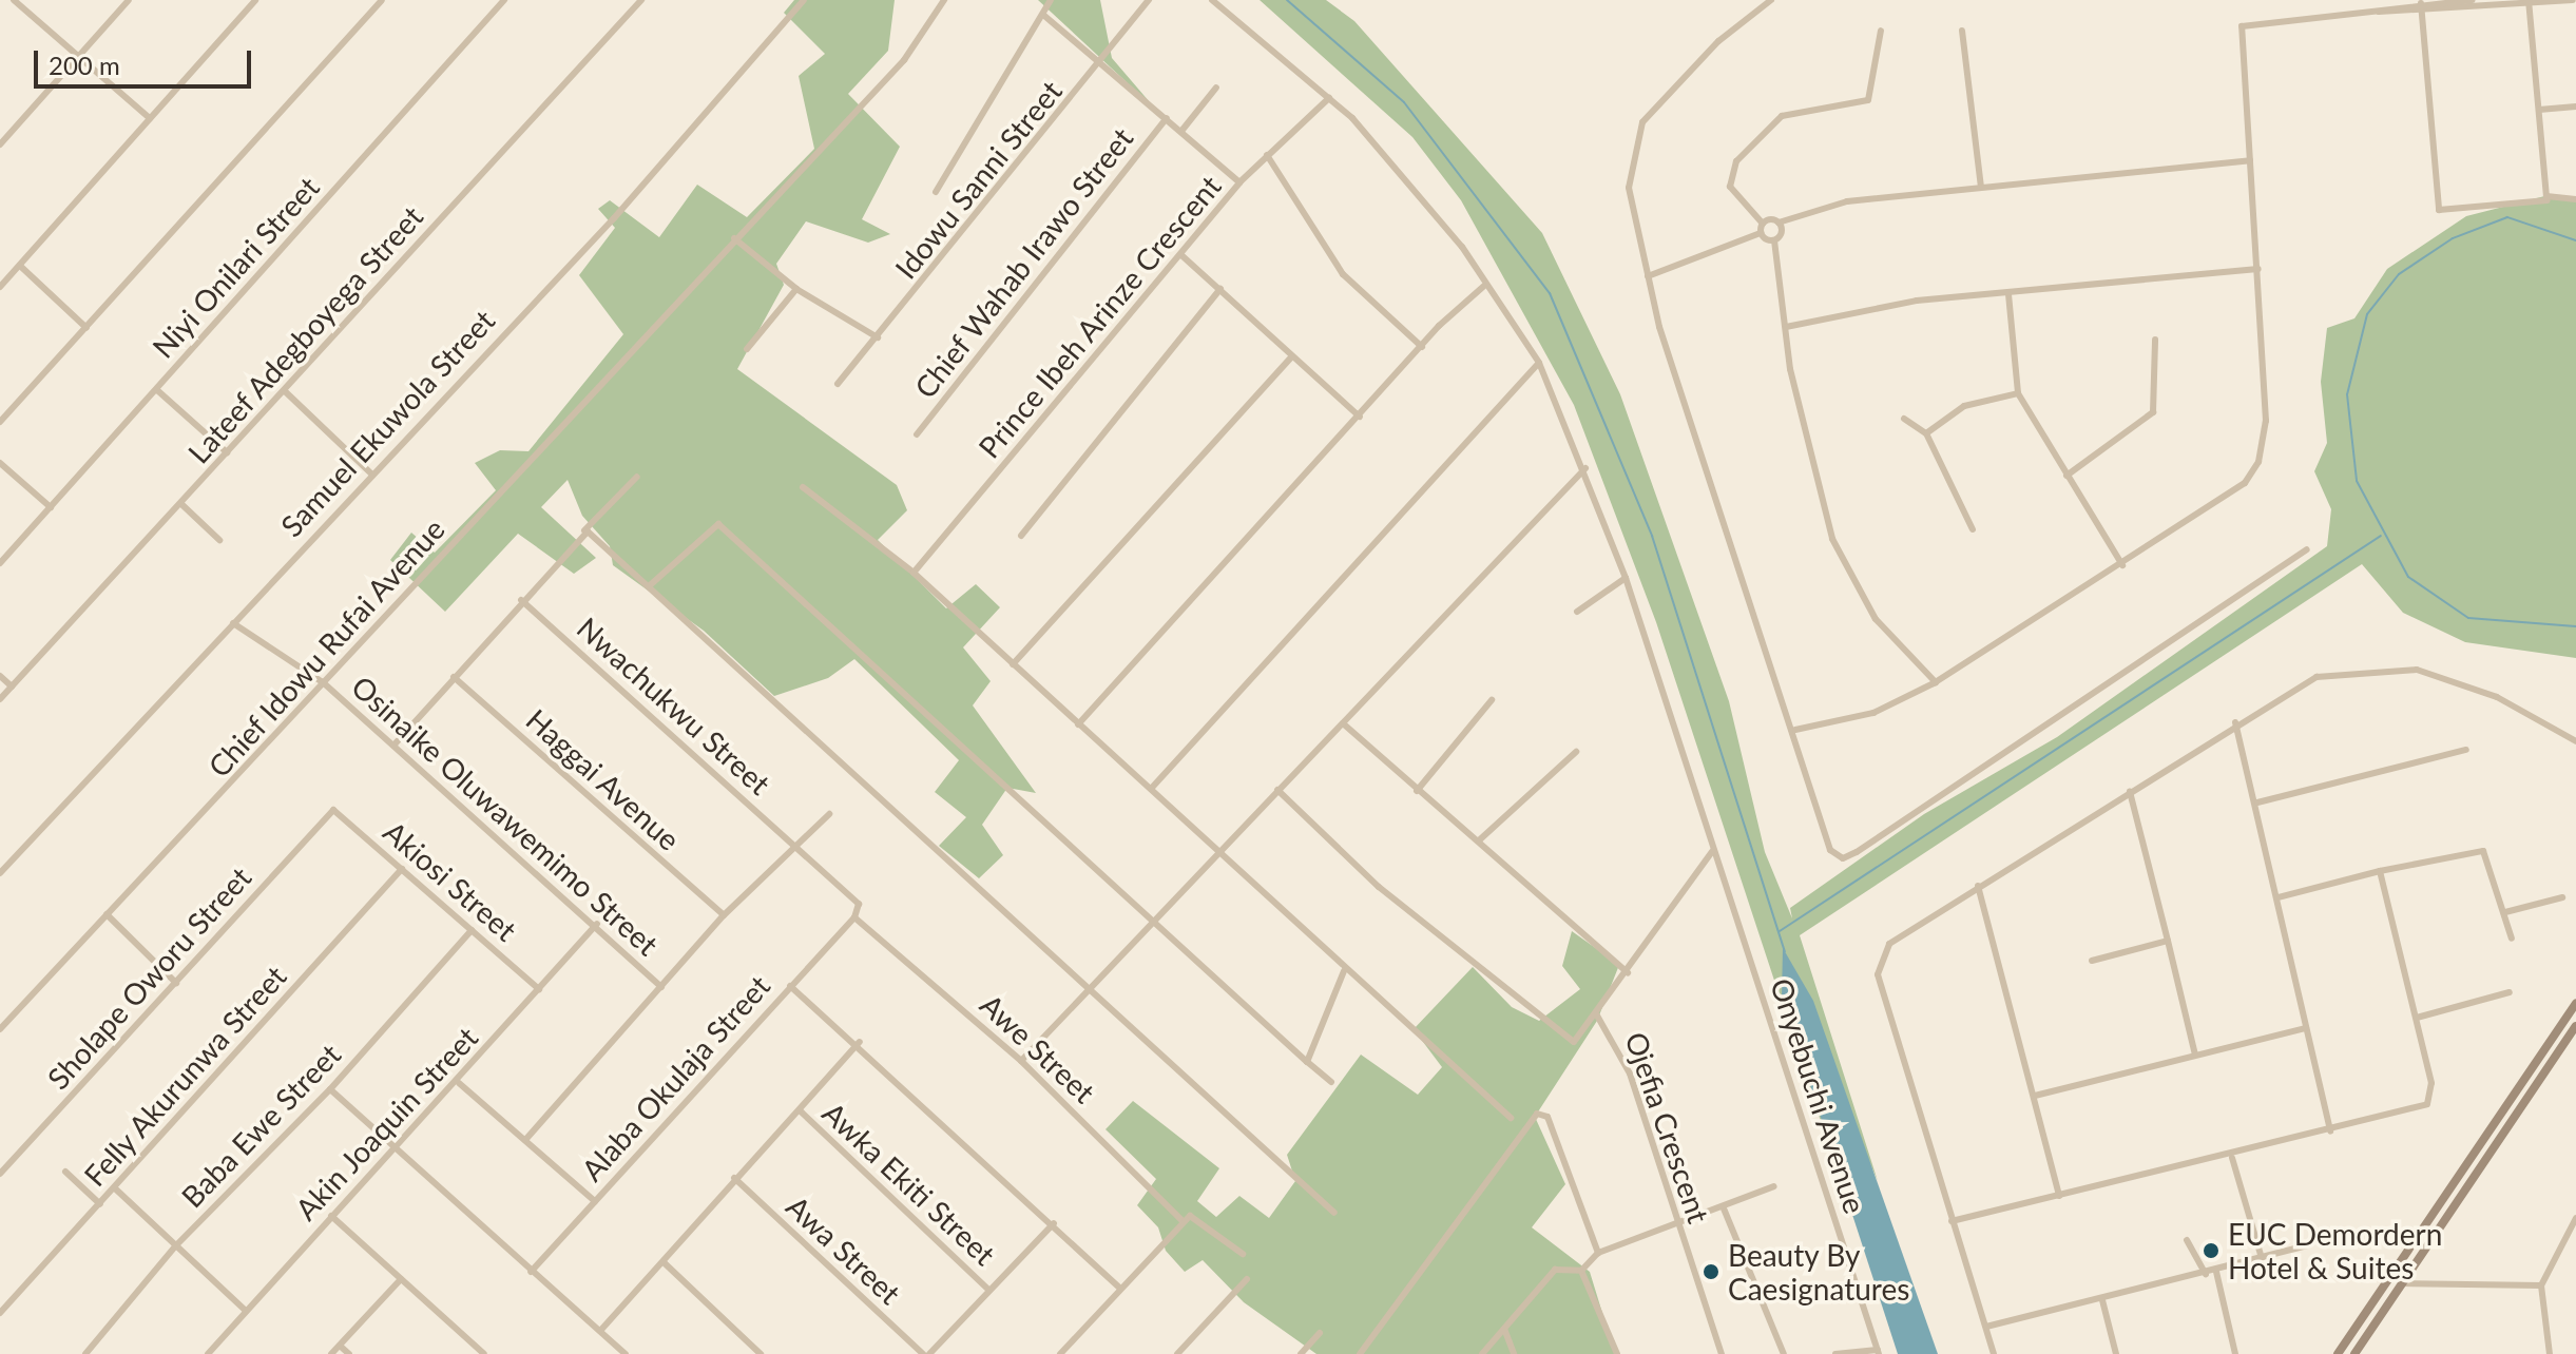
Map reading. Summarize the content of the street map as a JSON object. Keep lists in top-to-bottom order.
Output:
{
  "streets": {
    "street": [
      "Idowu Sanni Street",
      "Chief Wahab Irawo Street",
      "Niyi Onilari Street",
      "Prince Ibeh Arinze Crescent",
      "Lateef Adegboyega Street",
      "Samuel Ekuwola Street",
      "Chief Idowu Rufai Avenue",
      "Nwachukwu Street",
      "Haggai Avenue",
      "Osinaike Oluwawemimo Street",
      "Akiosi Street",
      "Sholape Oworu Street",
      "Awe Street",
      "Felly Akurunwa Street",
      "Alaba Okulaja Street",
      "Onyebuchi Avenue",
      "Akin Joaquin Street",
      "Baba Ewe Street",
      "Ojefia Crescent",
      "Awka Ekiti Street",
      "Awa Street"
    ]
  },
  "crossings": [
    ["Prince Ibeh Arinze Crescent", "Onyebuchi Avenue"],
    ["Samuel Ekuwola Street", "Osinaike Oluwawemimo Street"],
    ["Chief Idowu Rufai Avenue", "Osinaike Oluwawemimo Street"],
    ["Nwachukwu Street", "Awe Street"],
    ["Nwachukwu Street", "Alaba Okulaja Street"],
    ["Osinaike Oluwawemimo Street", "Akin Joaquin Street"],
    ["Akiosi Street", "Sholape Oworu Street"],
    ["Akiosi Street", "Felly Akurunwa Street"],
    ["Akiosi Street", "Akin Joaquin Street"],
    ["Akiosi Street", "Baba Ewe Street"],
    ["Awe Street", "Alaba Okulaja Street"]
  ],
  "places": ["EUC Demordern Hotel & Suites", "Beauty By Caesignatures"],
  "scale_bar": "200 m"
}
